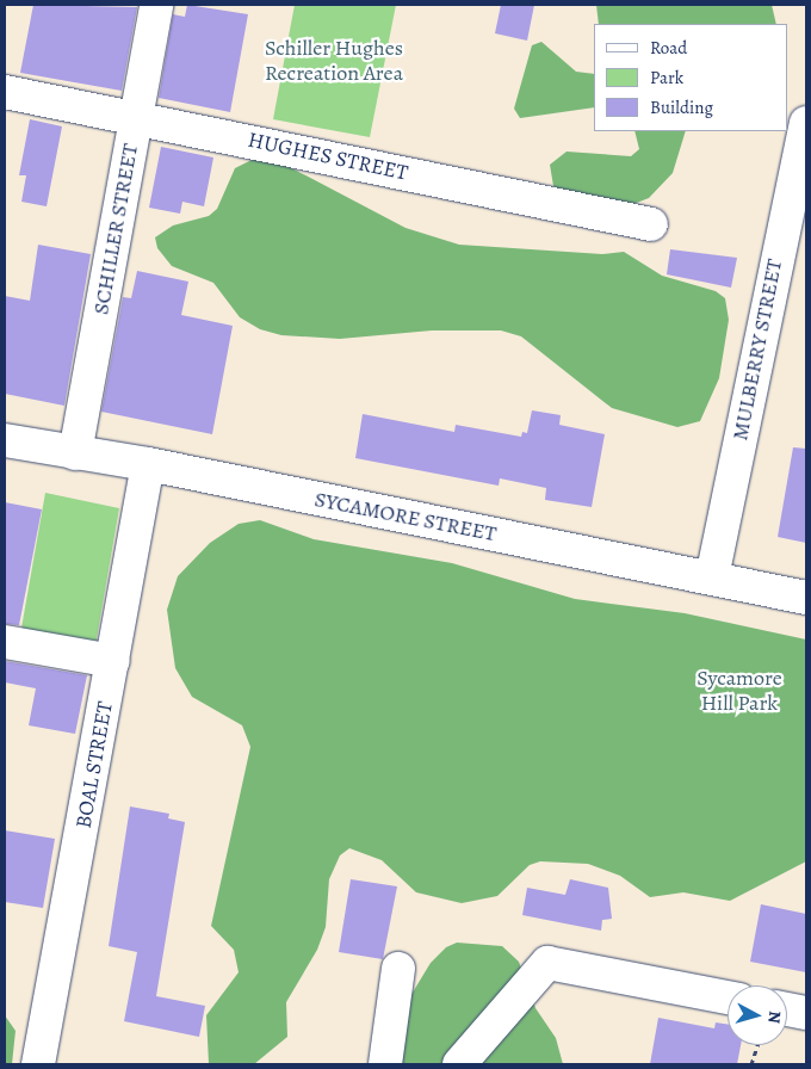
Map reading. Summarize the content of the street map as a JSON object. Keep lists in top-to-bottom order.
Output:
{
  "streets": {
    "street": [
      "HUGHES STREET",
      "SCHILLER STREET",
      "MULBERRY STREET",
      "SYCAMORE STREET",
      "BOAL STREET"
    ]
  },
  "crossings": [
    ["HUGHES STREET", "SCHILLER STREET"],
    ["SCHILLER STREET", "SYCAMORE STREET"],
    ["MULBERRY STREET", "SYCAMORE STREET"],
    ["SYCAMORE STREET", "BOAL STREET"]
  ],
  "parks": ["Schiller Hughes Recreation Area", "Sycamore Hill Park"],
  "legend": ["Road", "Park", "Building"],
  "north": "right"
}
